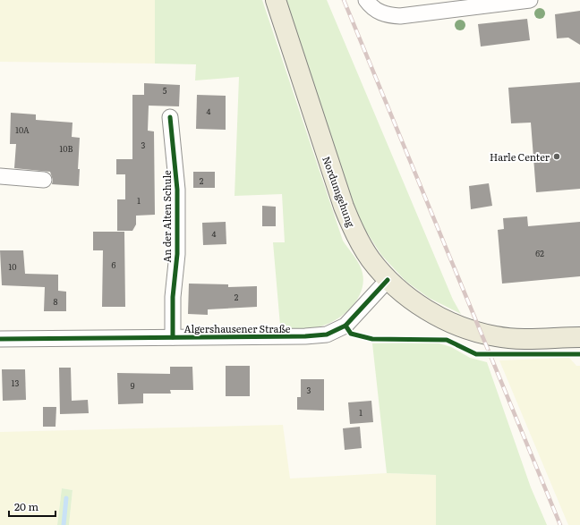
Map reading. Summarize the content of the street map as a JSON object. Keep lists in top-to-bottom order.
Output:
{
  "streets": {
    "main road": ["Nordumgehung"],
    "street": ["An der Alten Schule", "Algershausener Straße"]
  },
  "crossings": [
    ["Nordumgehung", "Algershausener Straße"],
    ["An der Alten Schule", "Algershausener Straße"]
  ],
  "places": ["Harle Center"],
  "house_numbers": [
    "5",
    "4",
    "10A",
    "3",
    "10B",
    "2",
    "1",
    "4",
    "62",
    "6",
    "10",
    "2",
    "8",
    "13",
    "9",
    "3",
    "1"
  ],
  "scale_bar": "20 m"
}
